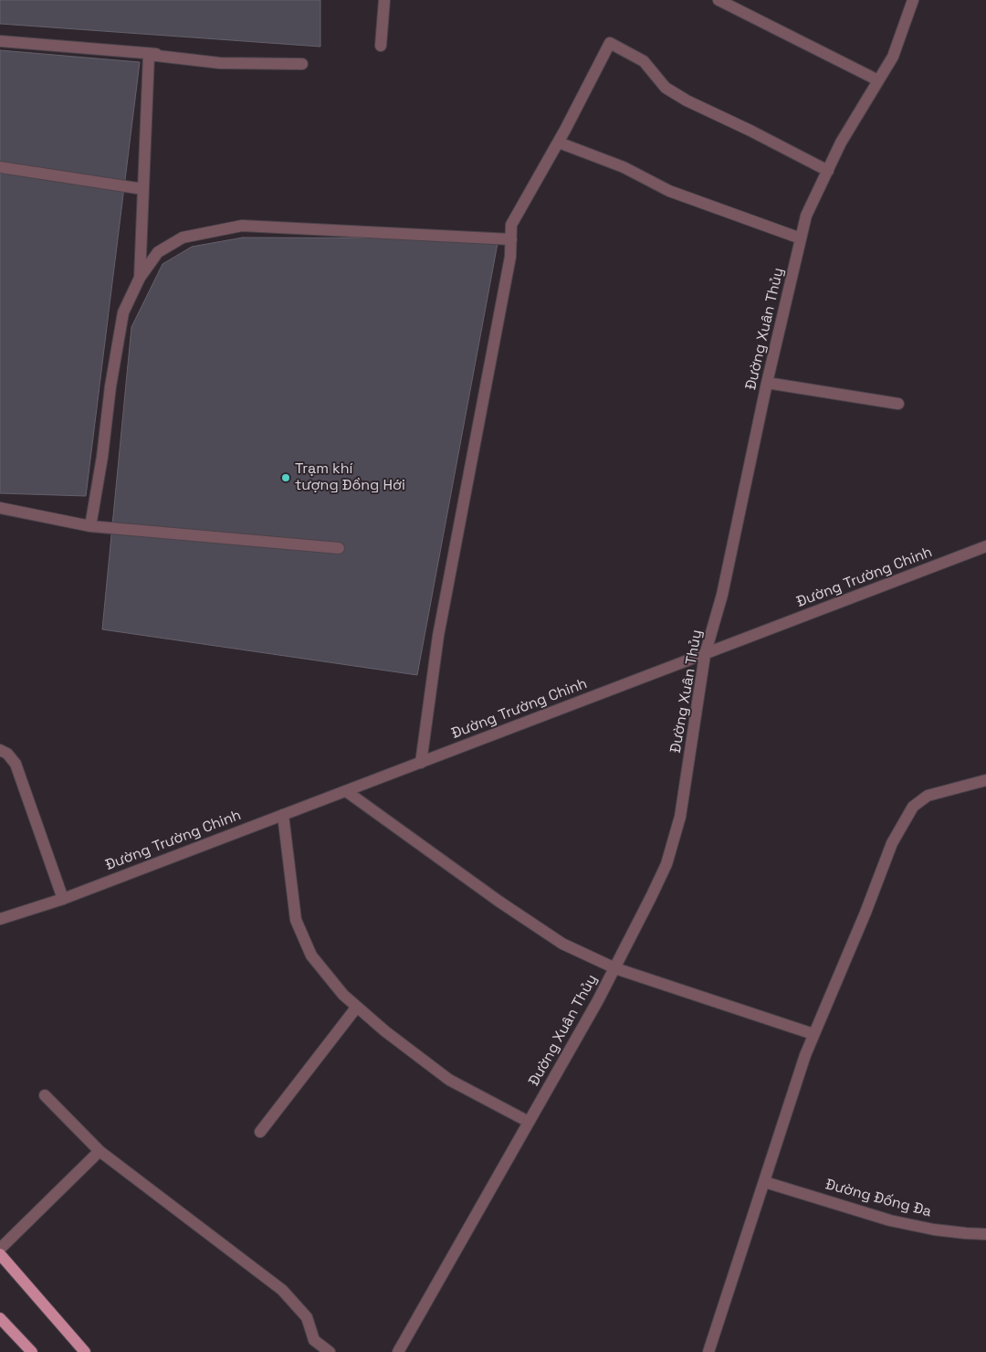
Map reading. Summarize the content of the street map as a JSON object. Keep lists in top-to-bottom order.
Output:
{
  "streets": {
    "street": ["Đường Xuân Thủy", "Đường Trường Chinh", "Đường Đống Đa"]
  },
  "crossings": [
    ["Đường Xuân Thủy", "Đường Trường Chinh"]
  ],
  "places": ["Trạm khí tượng Đồng Hới"]
}
